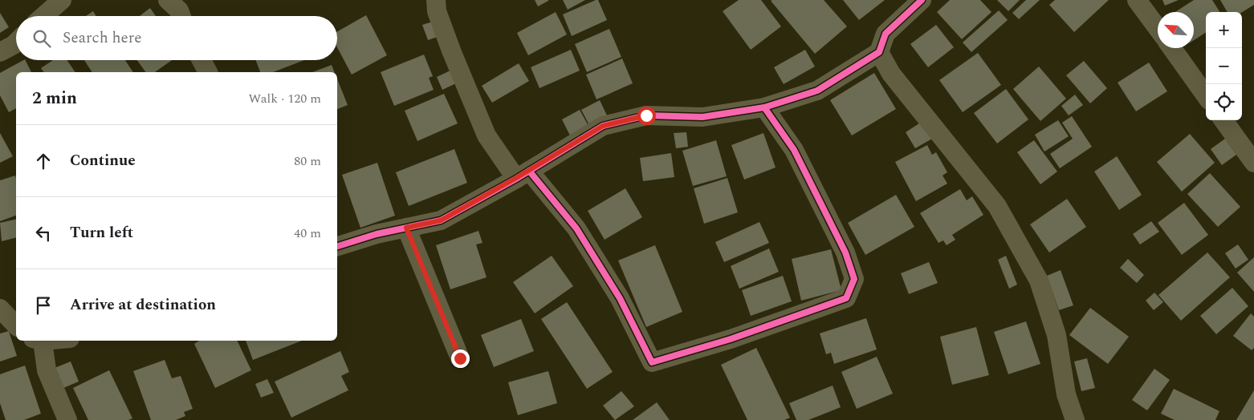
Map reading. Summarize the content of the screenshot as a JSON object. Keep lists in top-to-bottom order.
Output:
{
  "north": "top left",
  "page": {
    "map_buttons": ["+", "−"],
    "search": "Search here",
    "heading": ["2 min", "Walk · 120 m"],
    "list": [
      ["Continue", "80 m"],
      ["Turn left", "40 m"],
      "Arrive at destination"
    ]
  }
}
